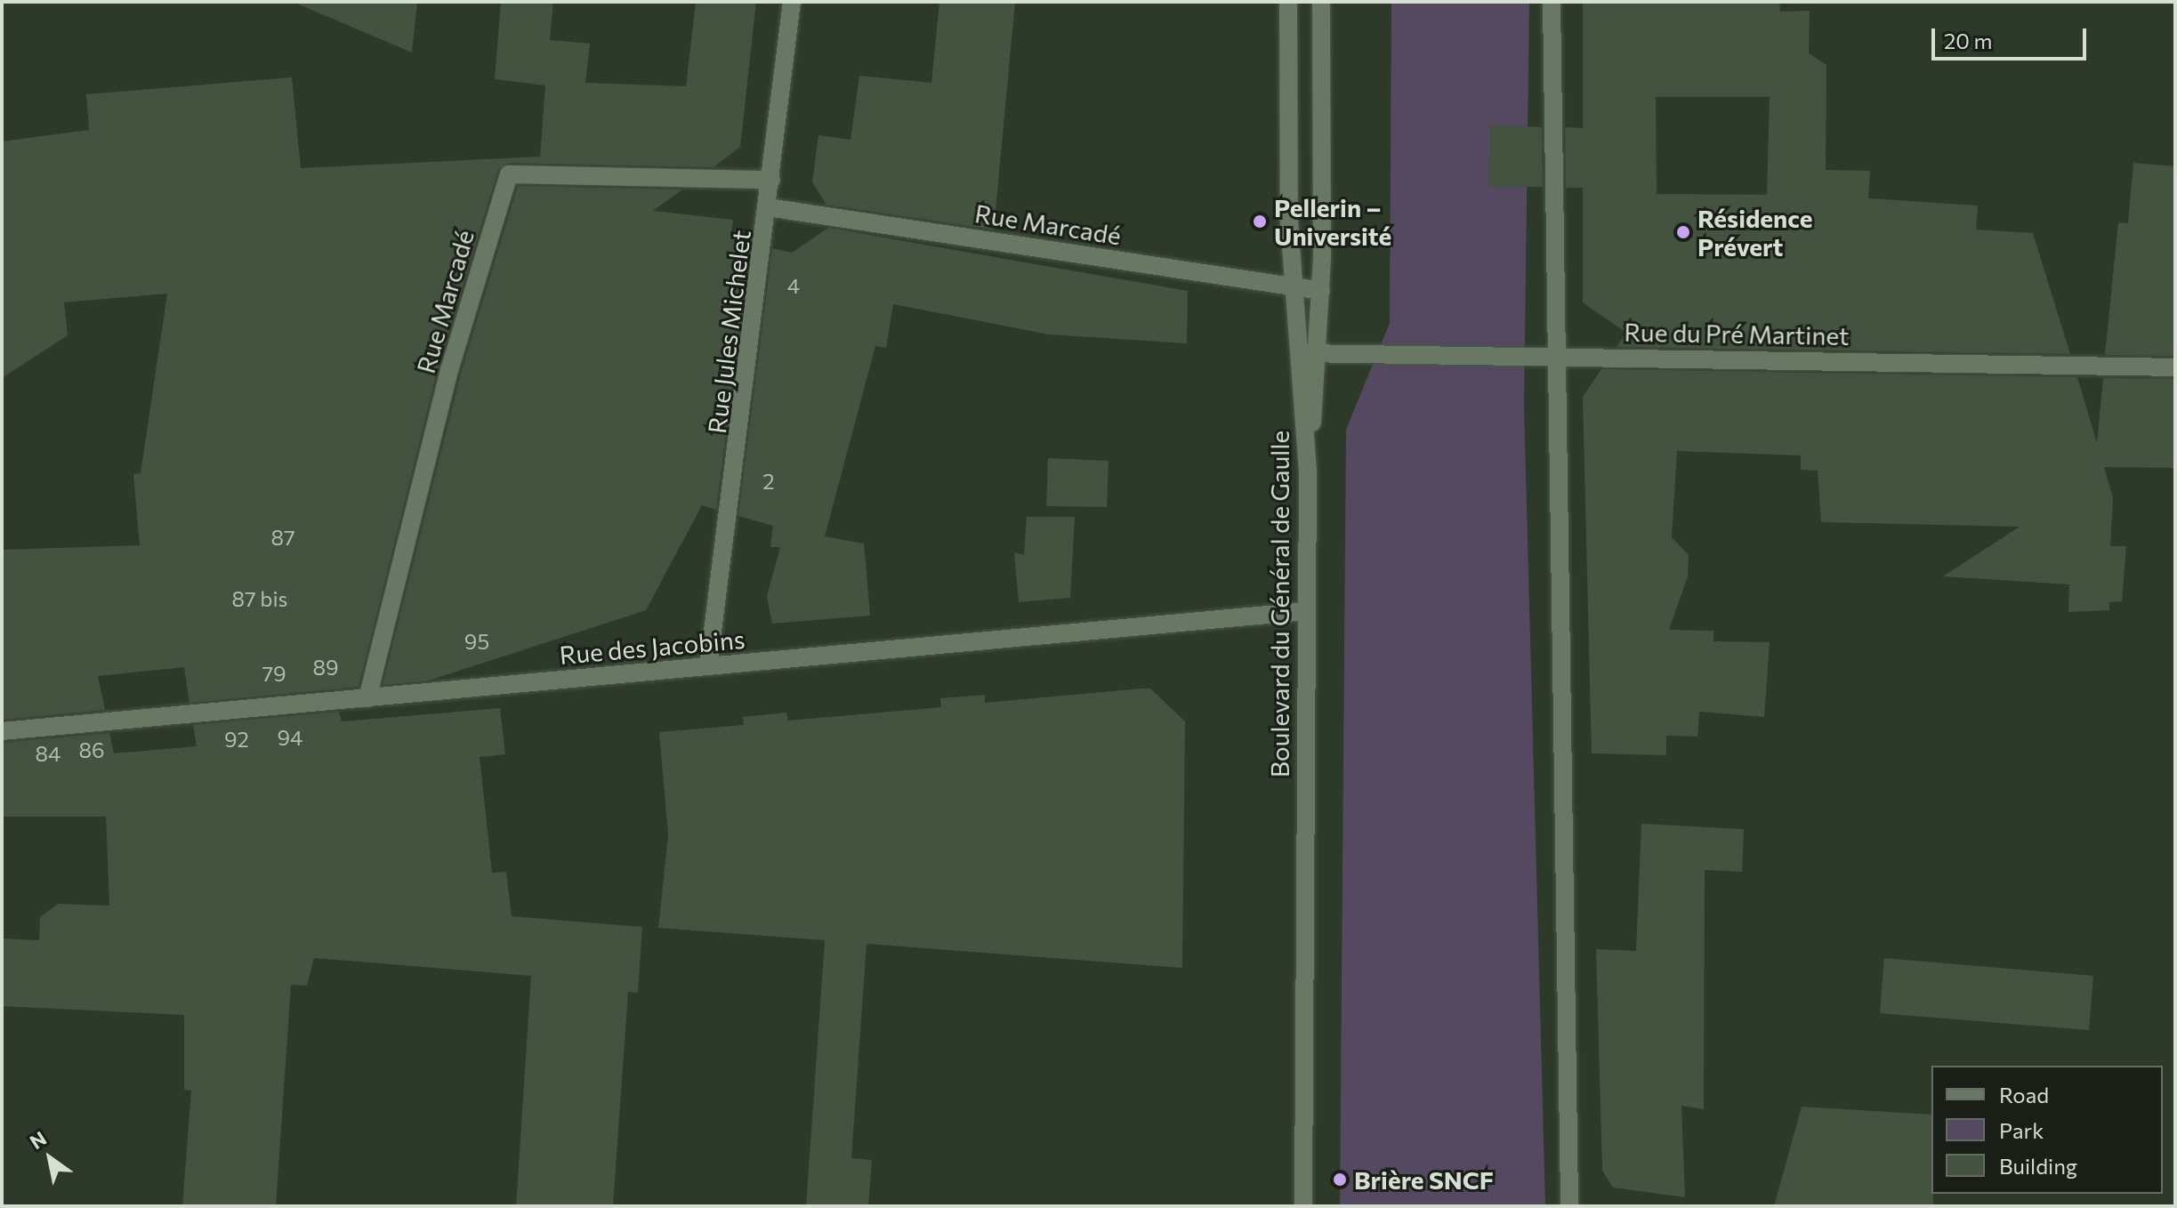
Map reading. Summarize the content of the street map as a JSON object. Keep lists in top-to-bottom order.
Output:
{
  "streets": {
    "street": [
      "Rue Marcadé",
      "Rue Jules Michelet",
      "Rue du Pré Martinet",
      "Boulevard du Général de Gaulle",
      "Rue des Jacobins"
    ]
  },
  "crossings": [
    ["Rue Marcadé", "Rue Jules Michelet"],
    ["Rue Marcadé", "Boulevard du Général de Gaulle"],
    ["Rue Marcadé", "Rue des Jacobins"],
    ["Rue Jules Michelet", "Rue des Jacobins"],
    ["Rue du Pré Martinet", "Boulevard du Général de Gaulle"],
    ["Boulevard du Général de Gaulle", "Rue des Jacobins"]
  ],
  "places": ["Pellerin – Université", "Résidence Prévert", "Brière SNCF"],
  "house_numbers": [
    "4",
    "2",
    "87",
    "87 bis",
    "95",
    "89",
    "79",
    "94",
    "92",
    "86",
    "84"
  ],
  "legend": ["Road", "Park", "Building"],
  "scale_bar": "20 m",
  "north": "top left"
}
